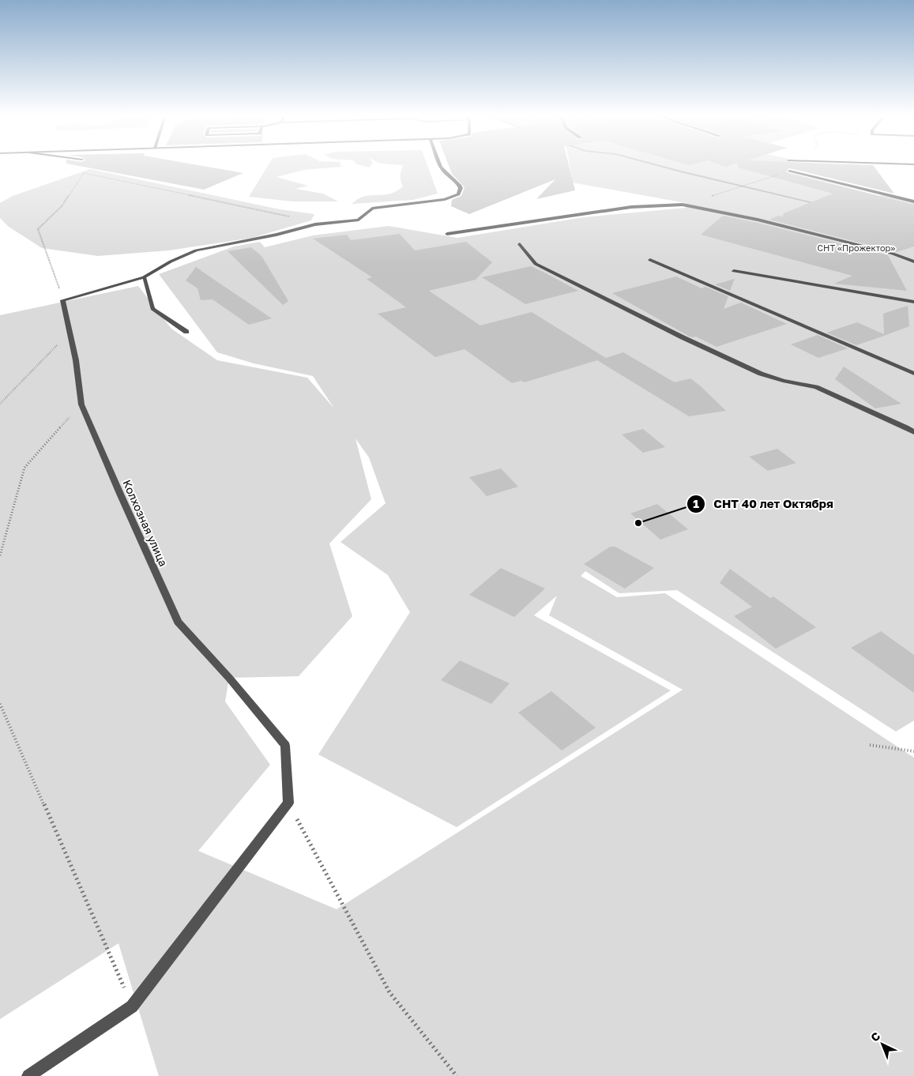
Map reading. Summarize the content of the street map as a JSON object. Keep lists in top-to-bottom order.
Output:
{
  "streets": {
    "street": ["Колхозная улица"]
  },
  "parks": ["СНТ «Прожектор»"],
  "places": ["СНТ 40 лет Октября"],
  "north": "top left"
}
